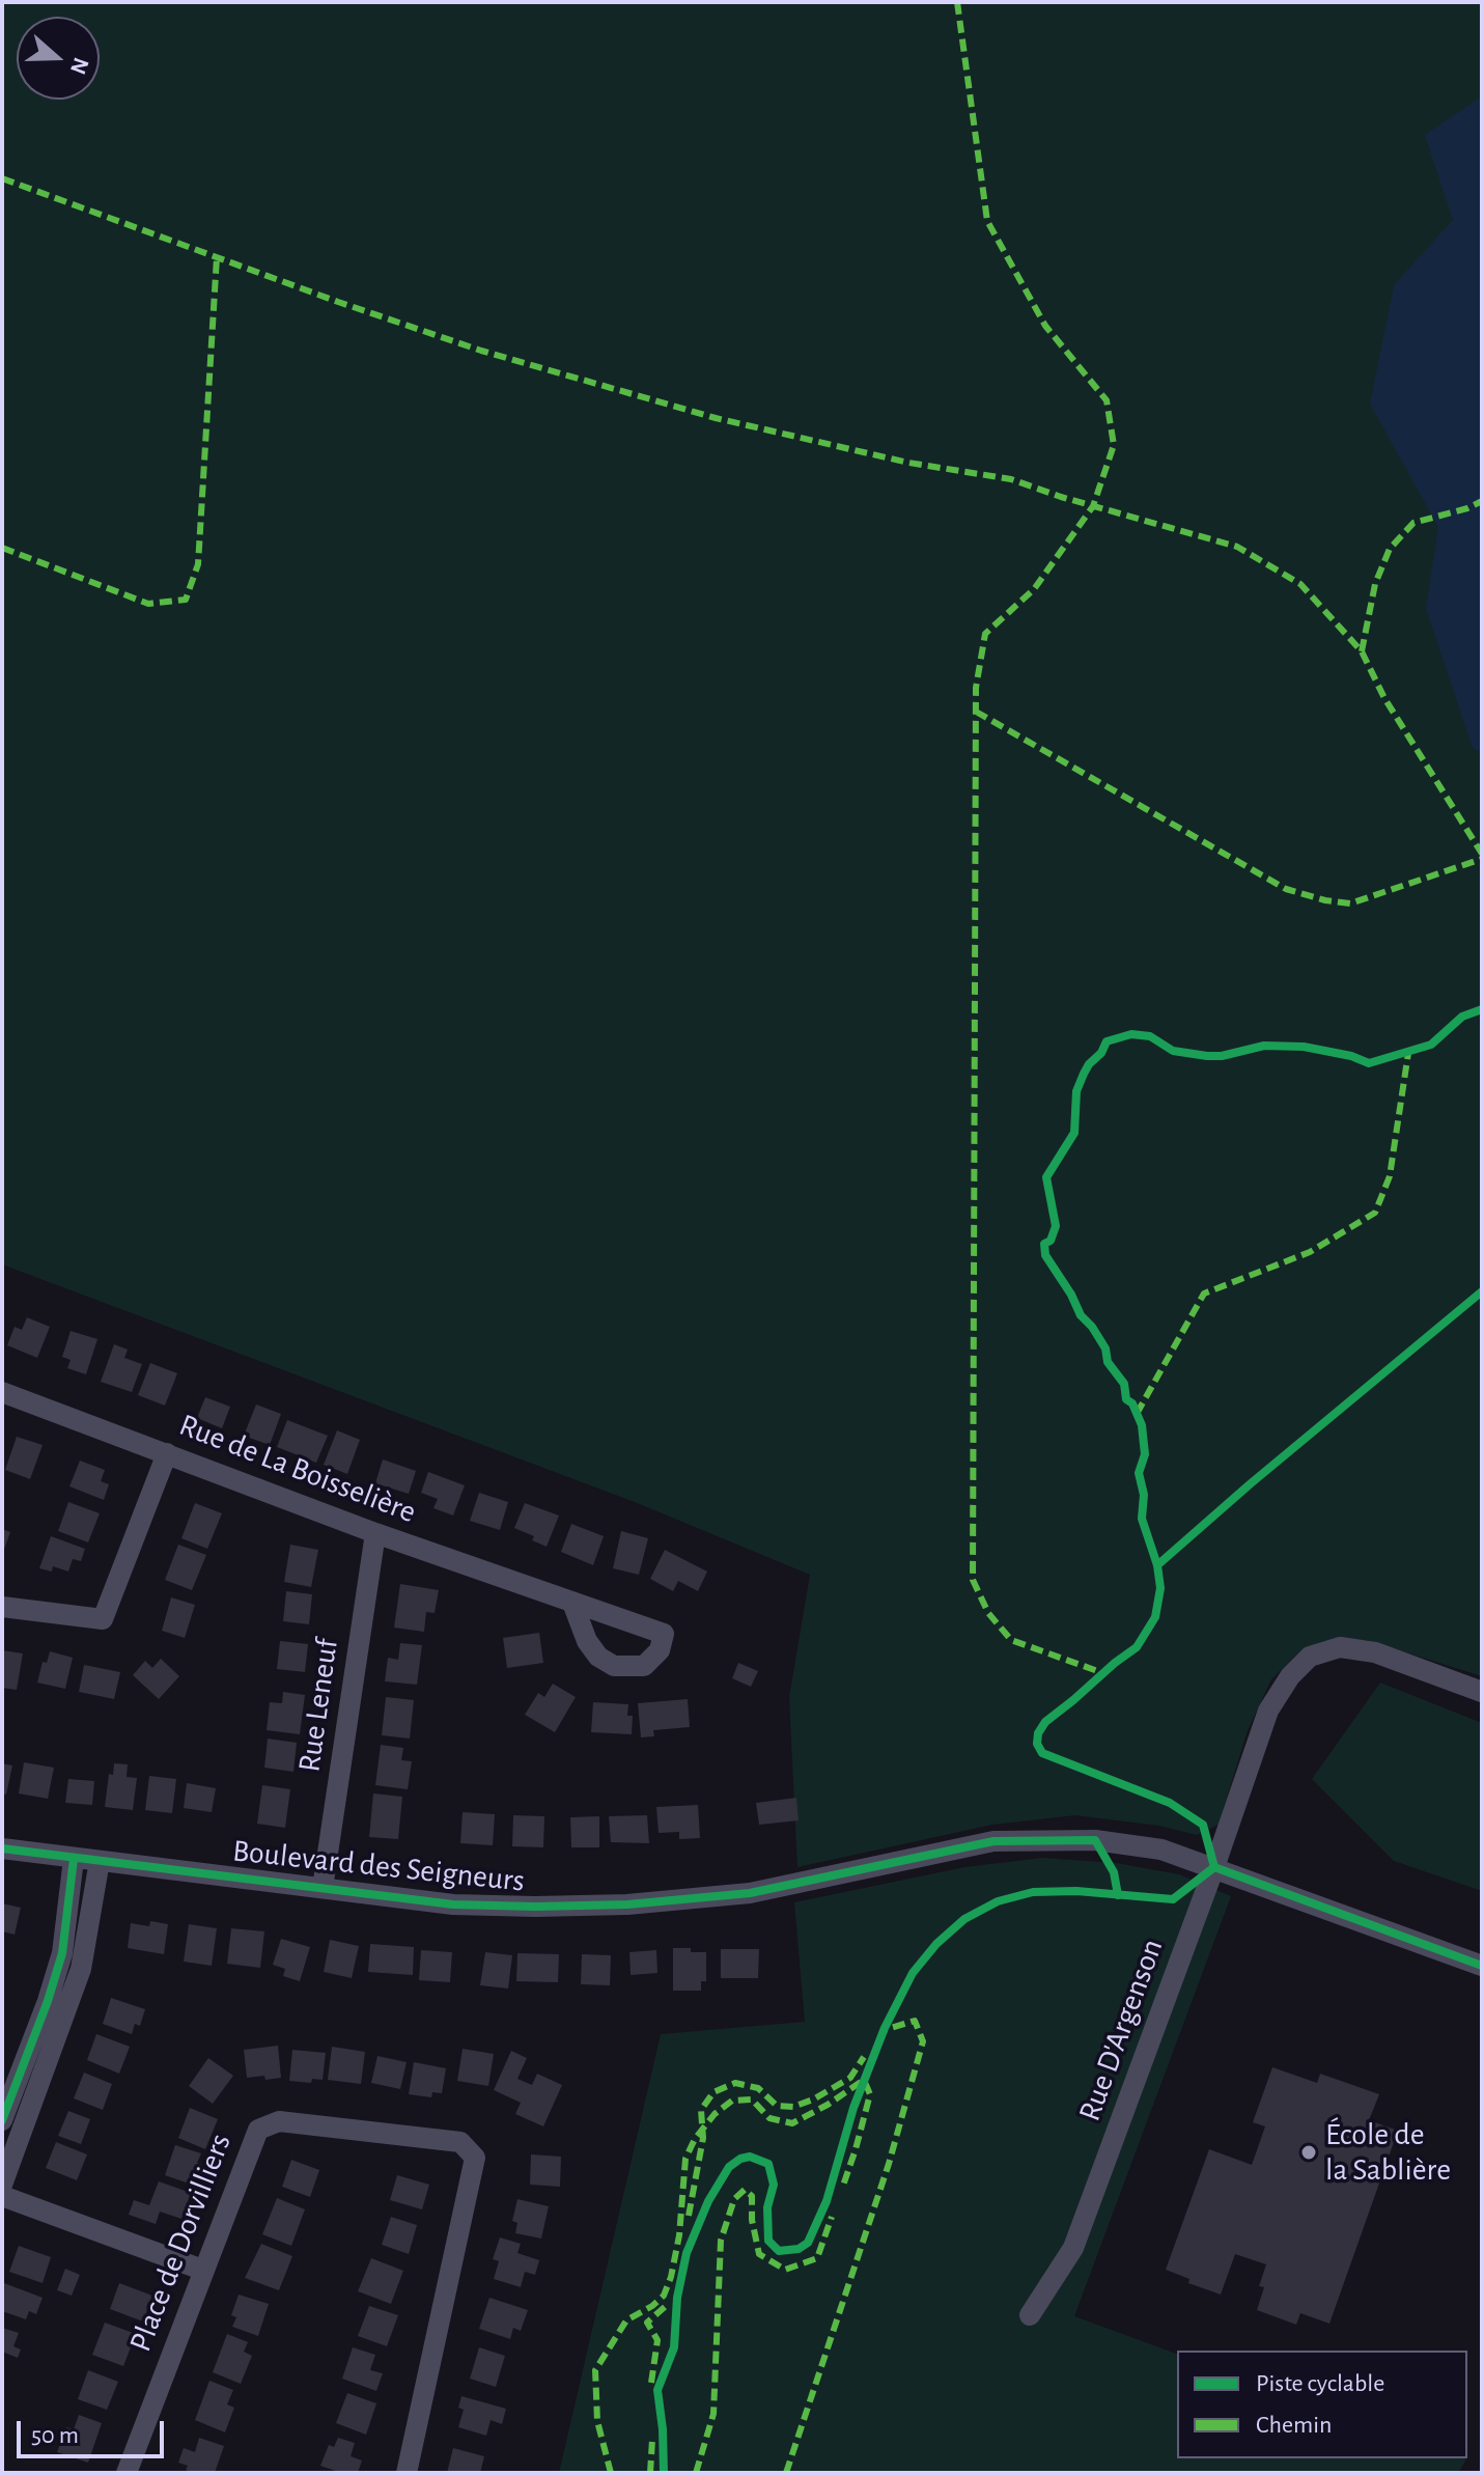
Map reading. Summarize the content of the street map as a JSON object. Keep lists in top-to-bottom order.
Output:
{
  "streets": {
    "street": [
      "Rue de La Boisselière",
      "Rue Leneuf",
      "Boulevard des Seigneurs",
      "Rue D'Argenson",
      "Place de Dorvilliers"
    ]
  },
  "crossings": [
    ["Rue de La Boisselière", "Rue Leneuf"],
    ["Rue Leneuf", "Boulevard des Seigneurs"],
    ["Boulevard des Seigneurs", "Rue D'Argenson"]
  ],
  "places": ["École de la Sablière"],
  "legend": ["Piste cyclable", "Chemin"],
  "scale_bar": "50 m",
  "north": "right"
}
